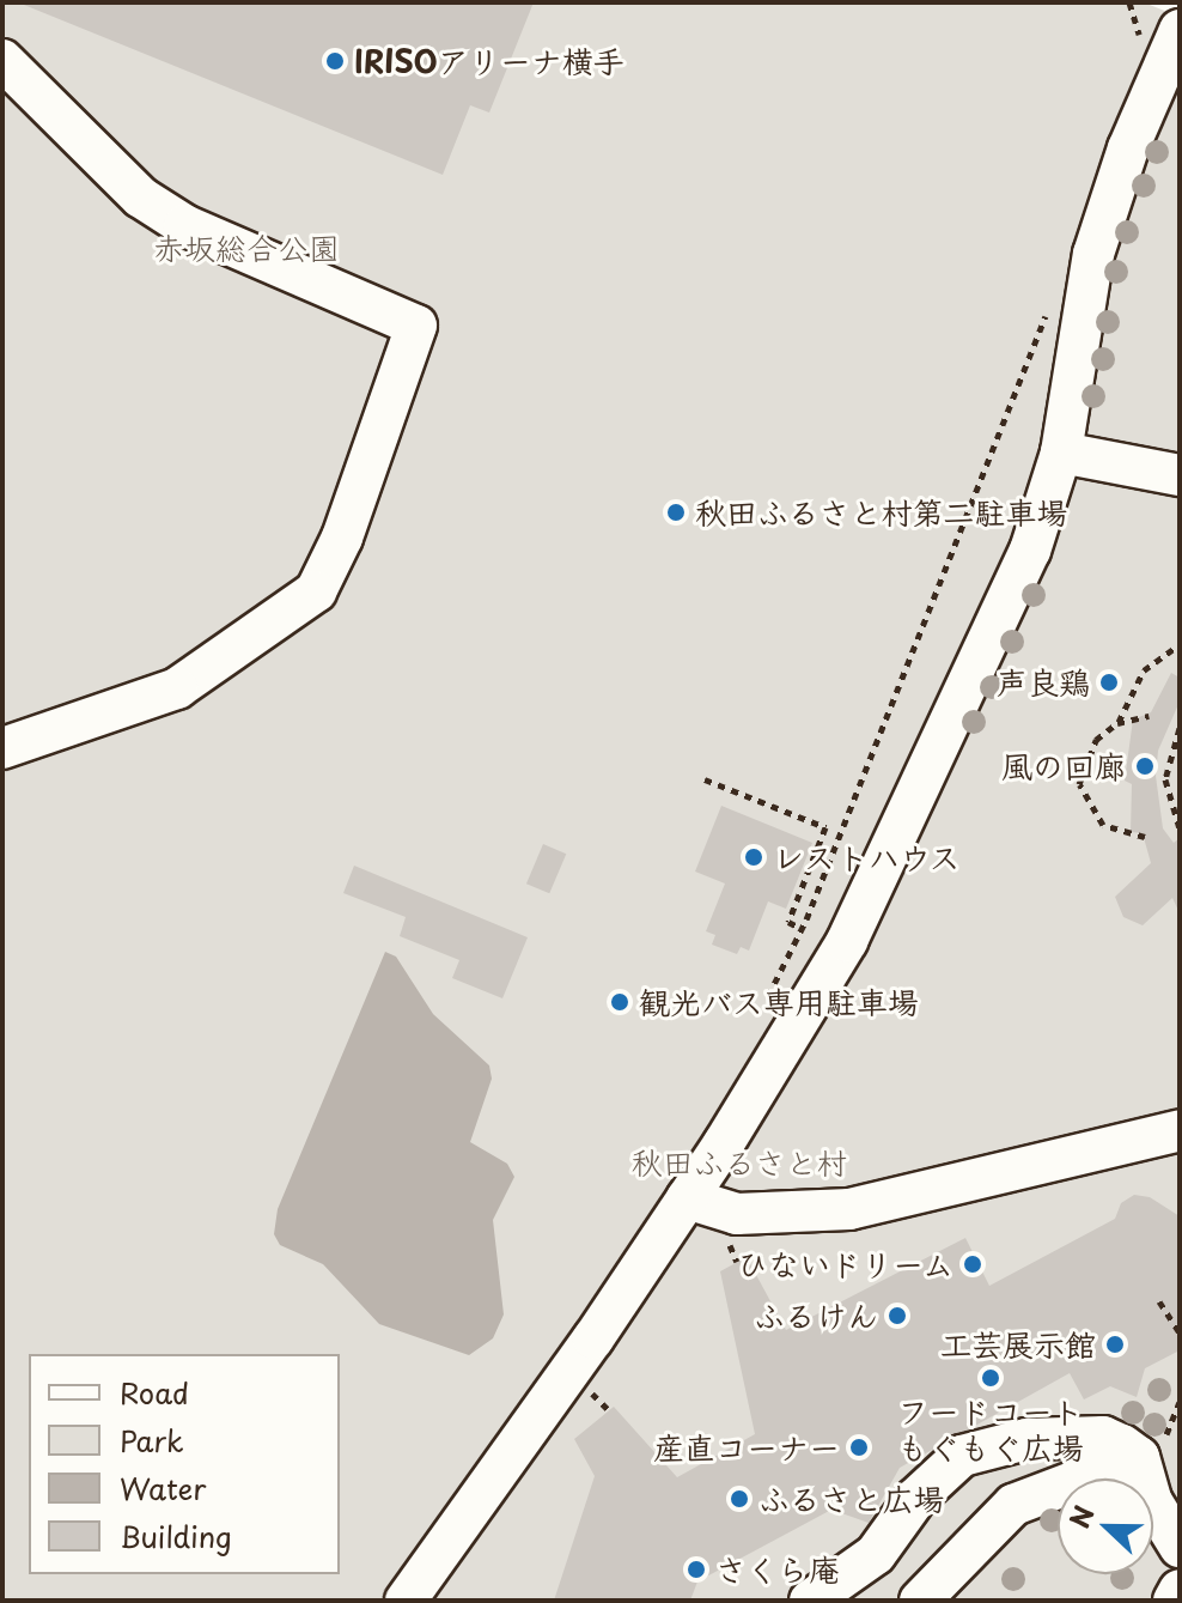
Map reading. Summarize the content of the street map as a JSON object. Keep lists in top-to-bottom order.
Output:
{
  "parks": ["赤坂総合公園", "秋田ふるさと村"],
  "places": [
    "IRISOアリーナ横手",
    "秋田ふるさと村第二駐車場",
    "声良鶏",
    "風の回廊",
    "レストハウス",
    "観光バス専用駐車場",
    "ひないドリーム",
    "ふるけん",
    "工芸展示館",
    "フードコート もぐもぐ広場",
    "産直コーナー",
    "ふるさと広場",
    "さくら庵"
  ],
  "legend": [
    "Road",
    "Park",
    "Water",
    "Building"
  ],
  "north": "left"
}
